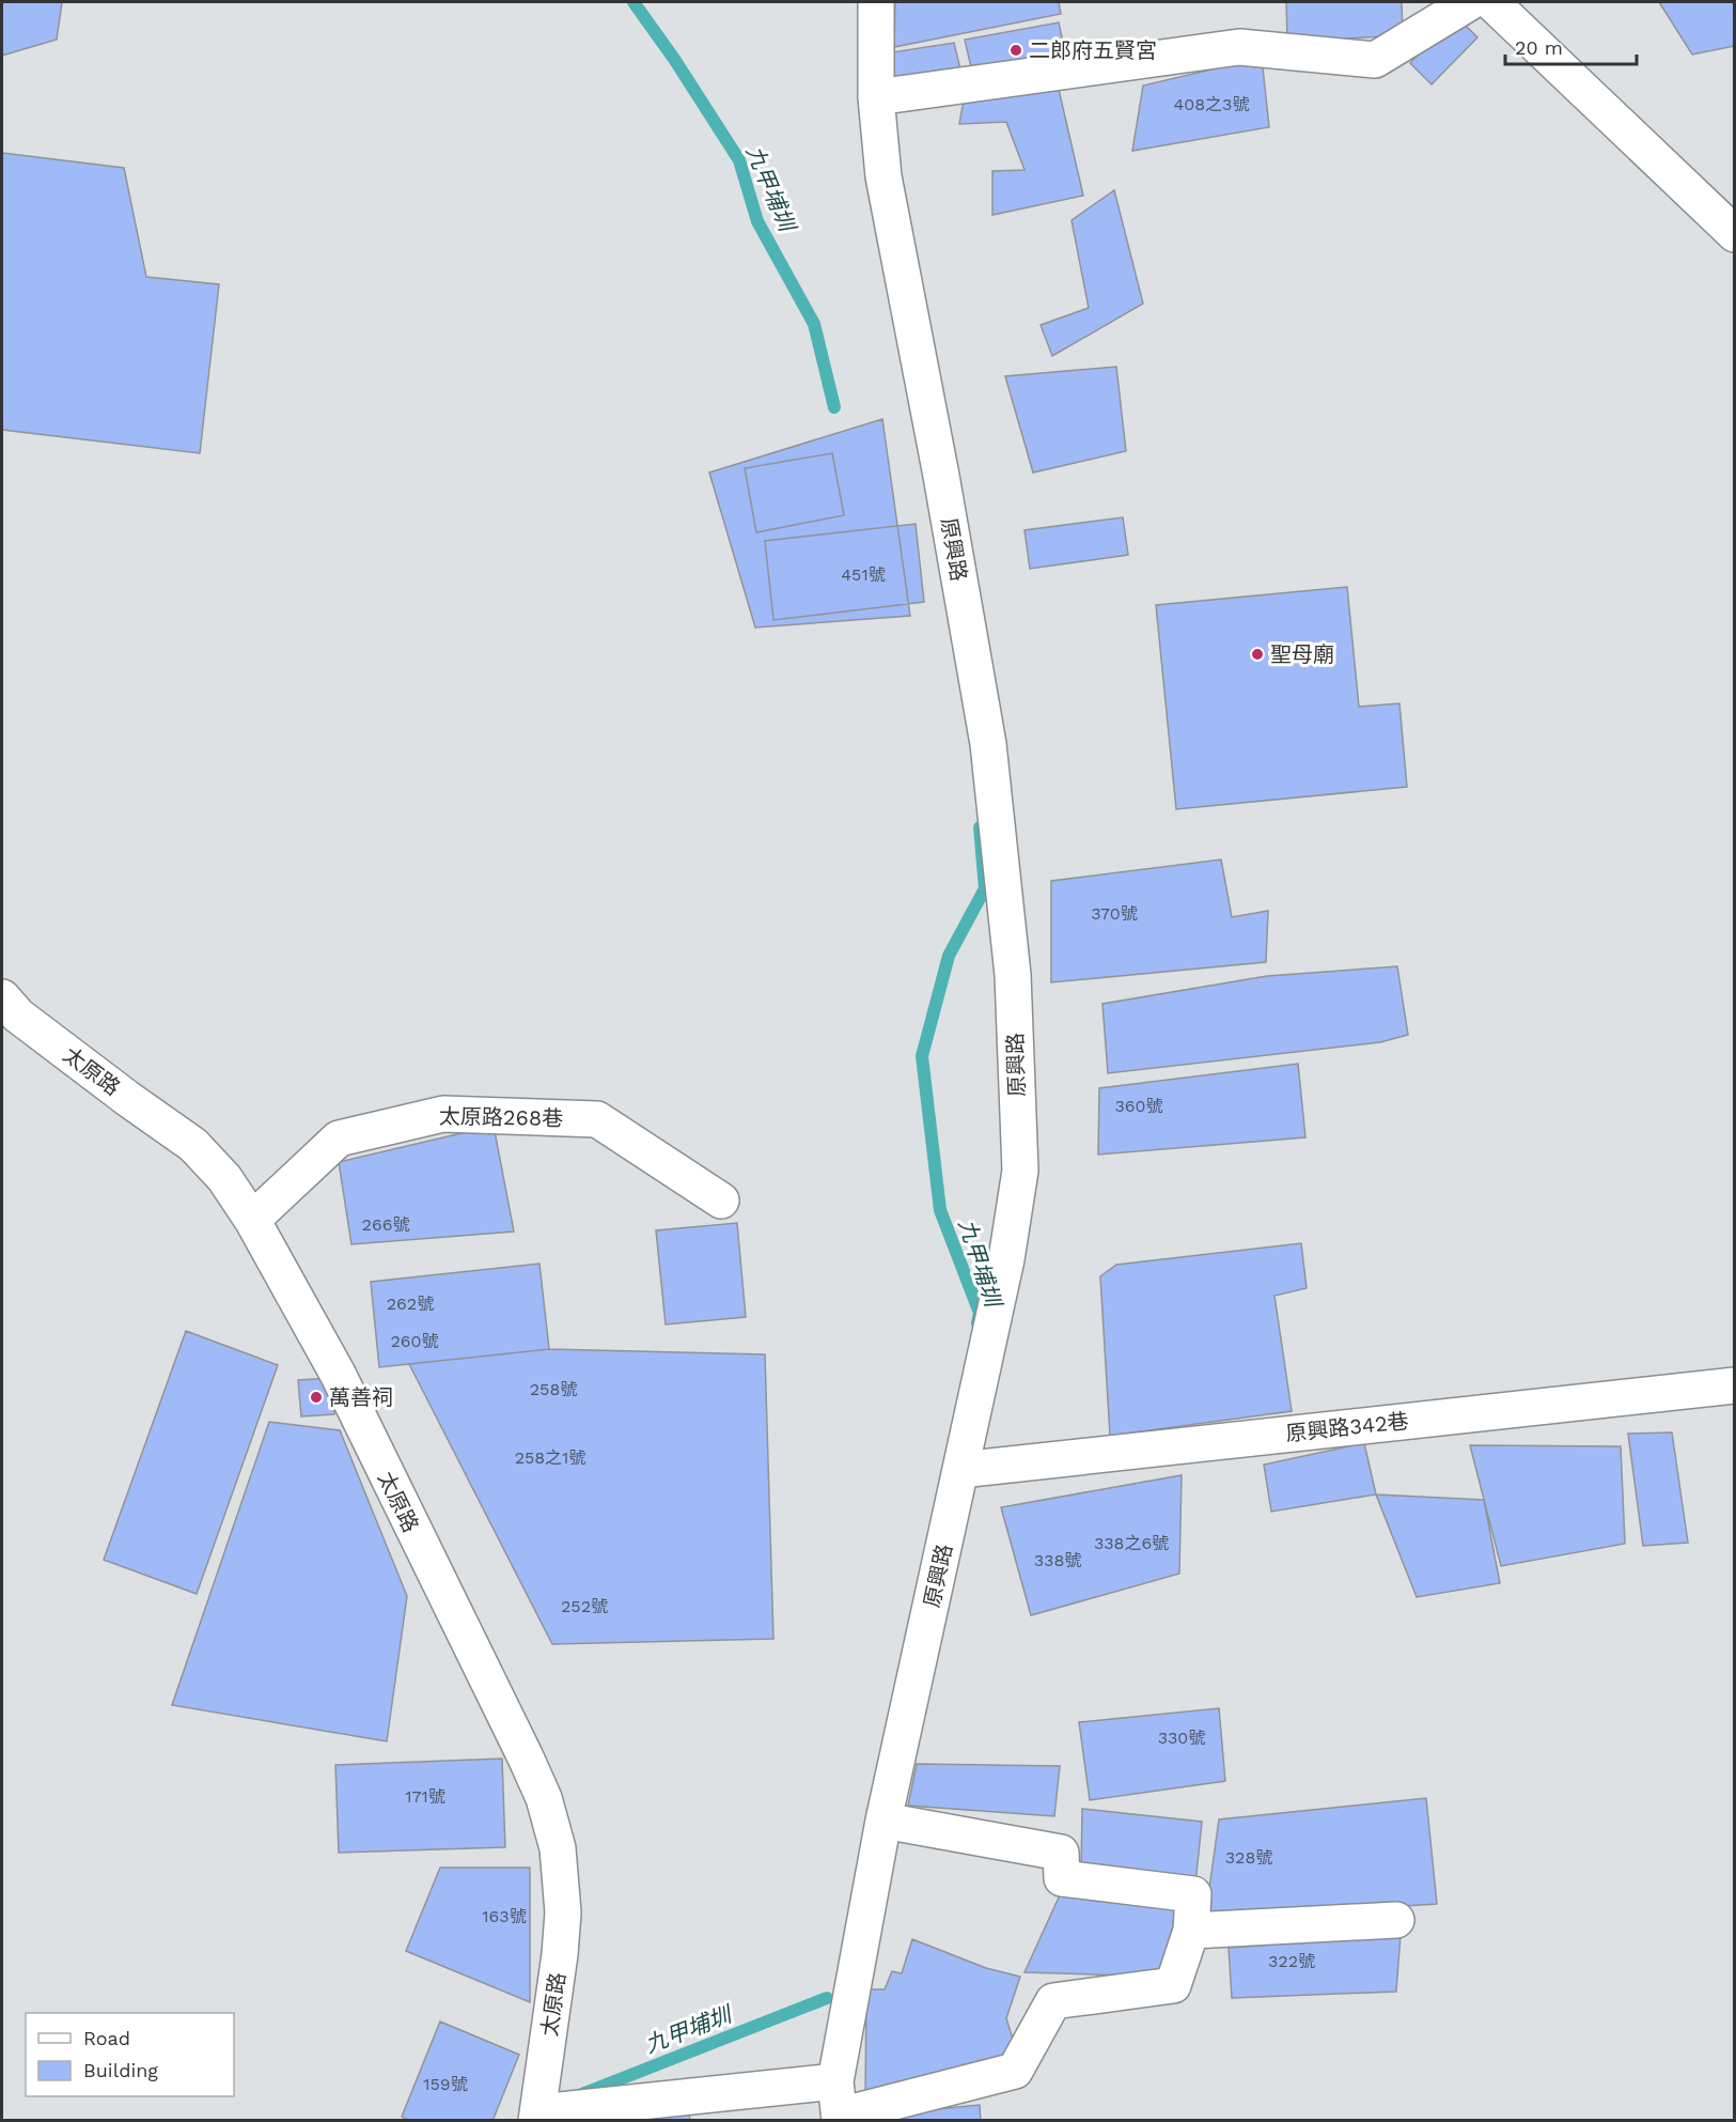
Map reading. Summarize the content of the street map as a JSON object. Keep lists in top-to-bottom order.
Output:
{
  "streets": {
    "street": [
      "原興路",
      "太原路",
      "太原路268巷",
      "原興路342巷"
    ]
  },
  "crossings": [
    ["原興路", "原興路342巷"],
    ["太原路", "太原路268巷"]
  ],
  "water": ["九甲埔圳"],
  "places": ["二郎府五賢宮", "聖母廟", "萬善祠"],
  "house_numbers": [
    "408之3號",
    "451號",
    "370號",
    "360號",
    "266號",
    "262號",
    "260號",
    "258號",
    "258之1號",
    "338之6號",
    "338號",
    "252號",
    "330號",
    "171號",
    "328號",
    "163號",
    "322號",
    "159號"
  ],
  "legend": ["Road", "Building"],
  "scale_bar": "20 m"
}
